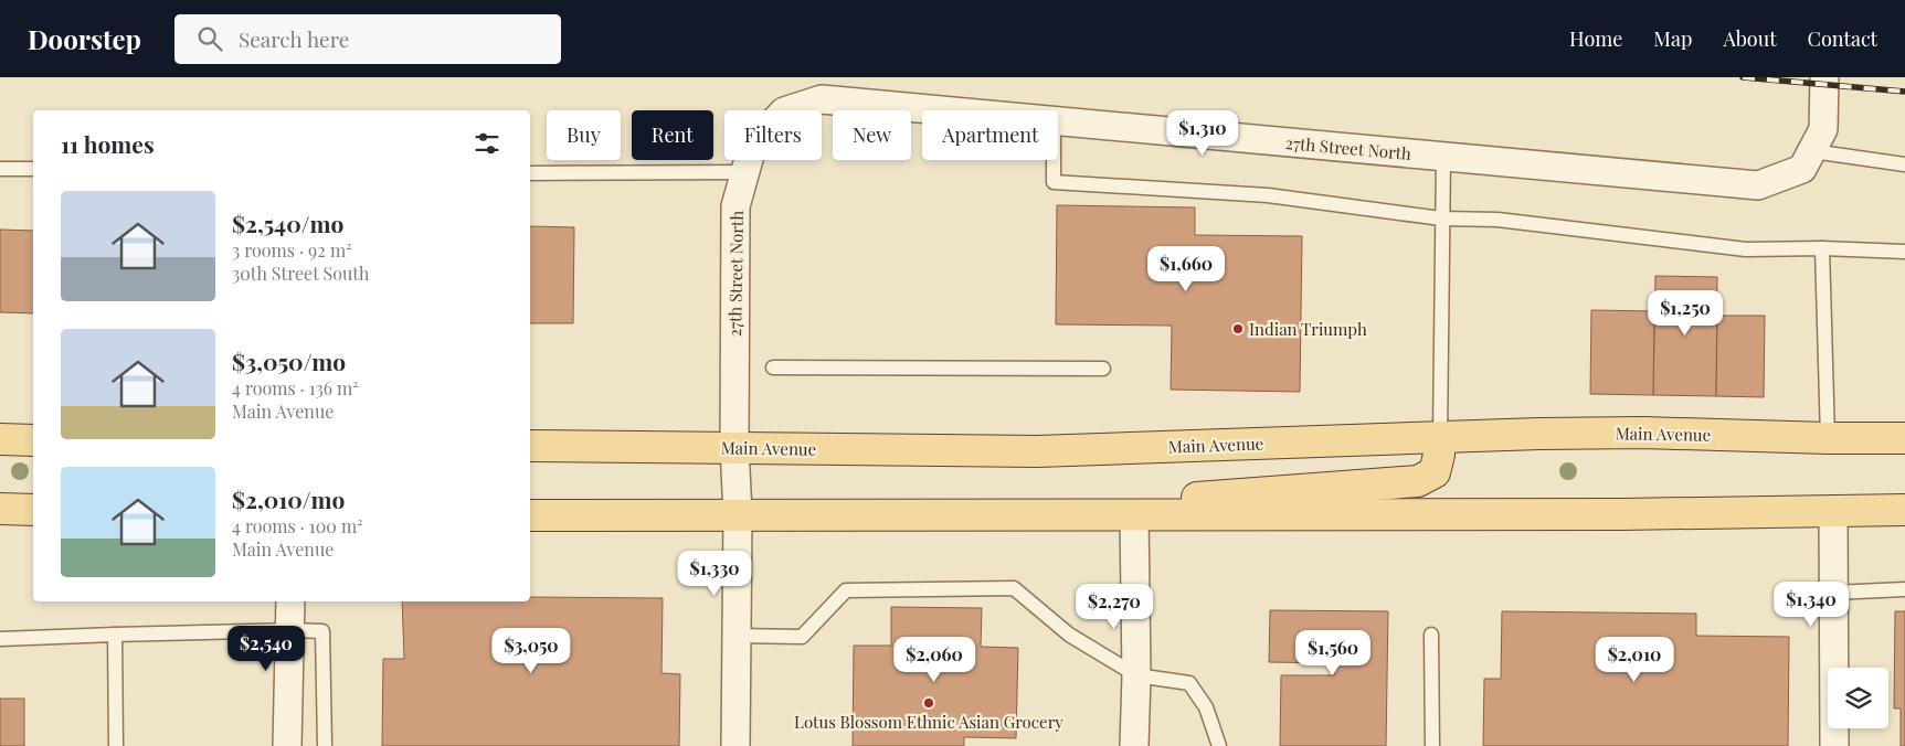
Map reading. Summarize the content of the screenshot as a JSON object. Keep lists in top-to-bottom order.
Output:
{
  "streets": {
    "main road": ["Main Avenue"],
    "street": ["27th Street North"]
  },
  "crossings": [
    ["27th Street North", "Main Avenue"]
  ],
  "places": ["Indian Triumph", "Lotus Blossom Ethnic Asian Grocery"],
  "page": {
    "header": "Doorstep",
    "search": "Search here",
    "nav": [
      "Home",
      "Map",
      "About",
      "Contact"
    ],
    "price": [
      "$1,310",
      "$1,660",
      "$1,250",
      "$1,330",
      "$1,340",
      "$2,270",
      "$2,540",
      "$3,050",
      "$1,560",
      "$2,060",
      "$2,010"
    ],
    "chip": [
      "Buy",
      "Rent",
      "Filters",
      "New",
      "Apartment"
    ],
    "heading": "11 homes",
    "list": [
      {
        "name": "$2,540/mo",
        "note": "3 rooms · 92 m² · 30th Street South"
      },
      {
        "name": "$3,050/mo",
        "note": "4 rooms · 136 m² · Main Avenue"
      },
      {
        "name": "$2,010/mo",
        "note": "4 rooms · 100 m² · Main Avenue"
      }
    ]
  }
}
